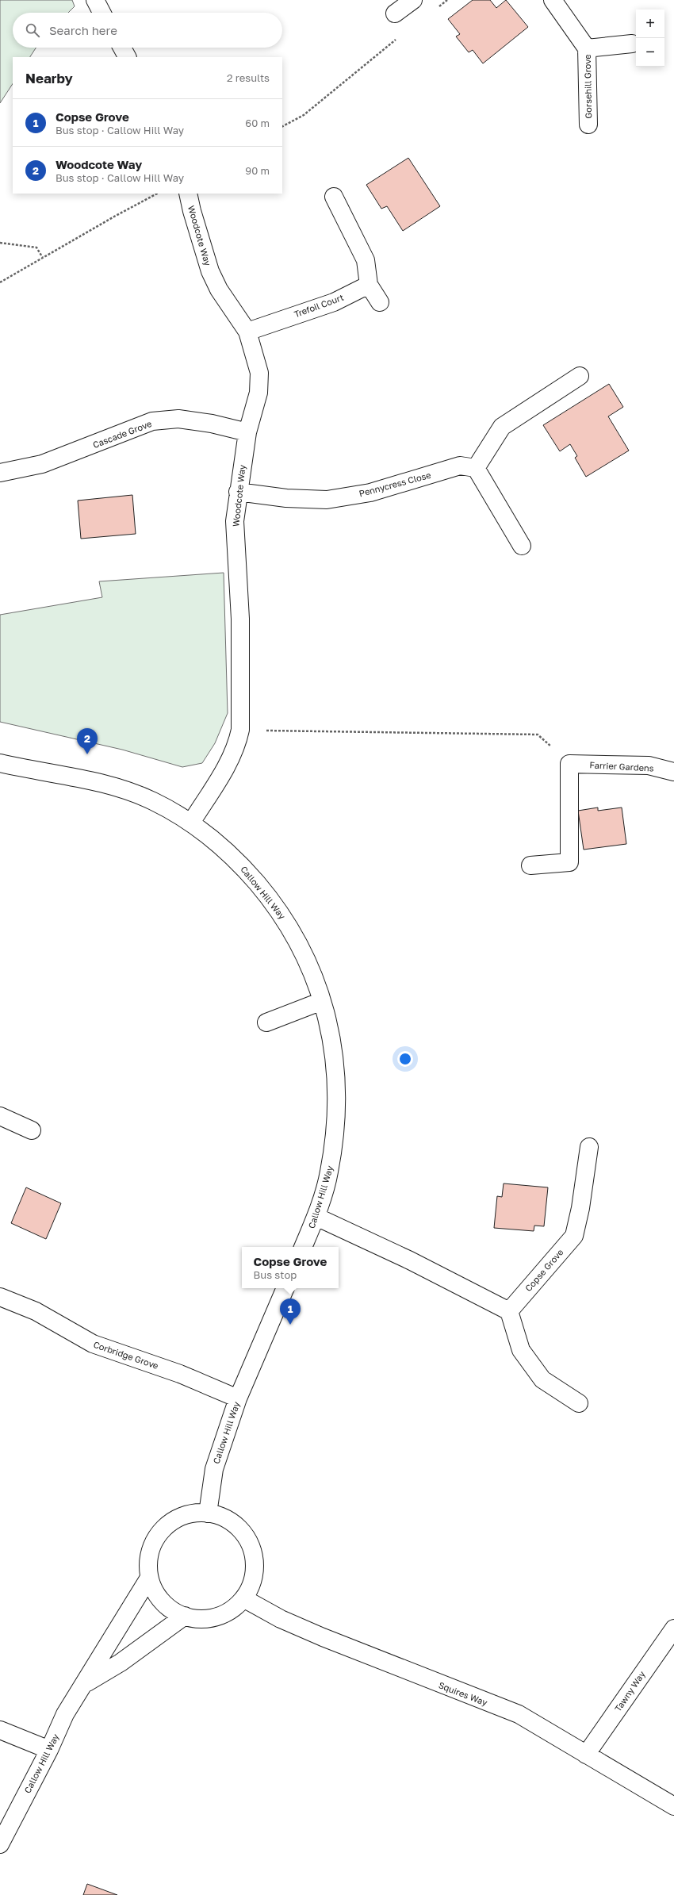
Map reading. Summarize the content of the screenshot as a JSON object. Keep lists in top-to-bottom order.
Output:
{
  "streets": {
    "street": [
      "Gorsehill Grove",
      "Woodcote Way",
      "Trefoil Court",
      "Cascade Grove",
      "Pennycress Close",
      "Farrier Gardens",
      "Callow Hill Way",
      "Copse Grove",
      "Corbridge Grove",
      "Tawny Way",
      "Squires Way"
    ]
  },
  "crossings": [
    ["Woodcote Way", "Trefoil Court"],
    ["Woodcote Way", "Cascade Grove"],
    ["Woodcote Way", "Pennycress Close"],
    ["Woodcote Way", "Callow Hill Way"],
    ["Callow Hill Way", "Corbridge Grove"],
    ["Callow Hill Way", "Squires Way"],
    ["Tawny Way", "Squires Way"]
  ],
  "page": {
    "map_buttons": ["+", "−"],
    "search": "Search here",
    "heading": ["Nearby", "2 results"],
    "list": [
      {
        "mark": "1",
        "name": "Copse Grove",
        "note": "Bus stop · Callow Hill Way",
        "value": "60 m"
      },
      {
        "mark": "2",
        "name": "Woodcote Way",
        "note": "Bus stop · Callow Hill Way",
        "value": "90 m"
      }
    ],
    "pins": ["2", "1"],
    "popup": ["Copse Grove", "Bus stop"]
  }
}
